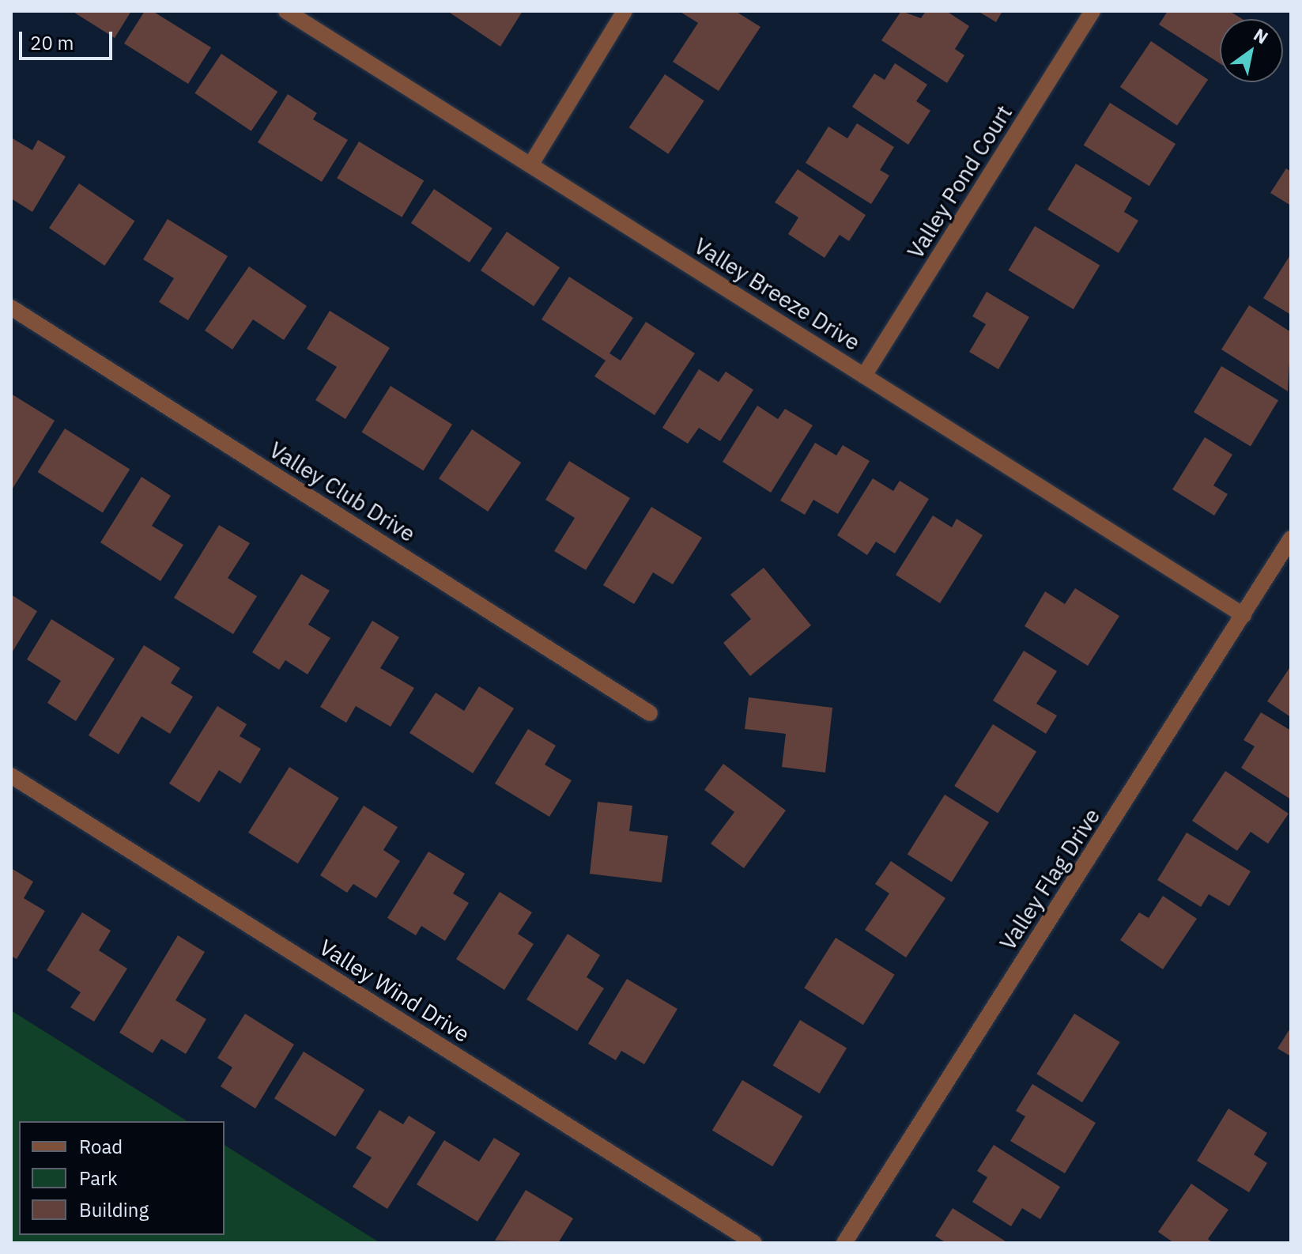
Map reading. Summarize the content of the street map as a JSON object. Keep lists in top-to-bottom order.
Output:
{
  "streets": {
    "street": [
      "Valley Pond Court",
      "Valley Breeze Drive",
      "Valley Club Drive",
      "Valley Flag Drive",
      "Valley Wind Drive"
    ]
  },
  "crossings": [
    ["Valley Pond Court", "Valley Breeze Drive"],
    ["Valley Breeze Drive", "Valley Flag Drive"]
  ],
  "legend": ["Road", "Park", "Building"],
  "scale_bar": "20 m",
  "north": "top right"
}
